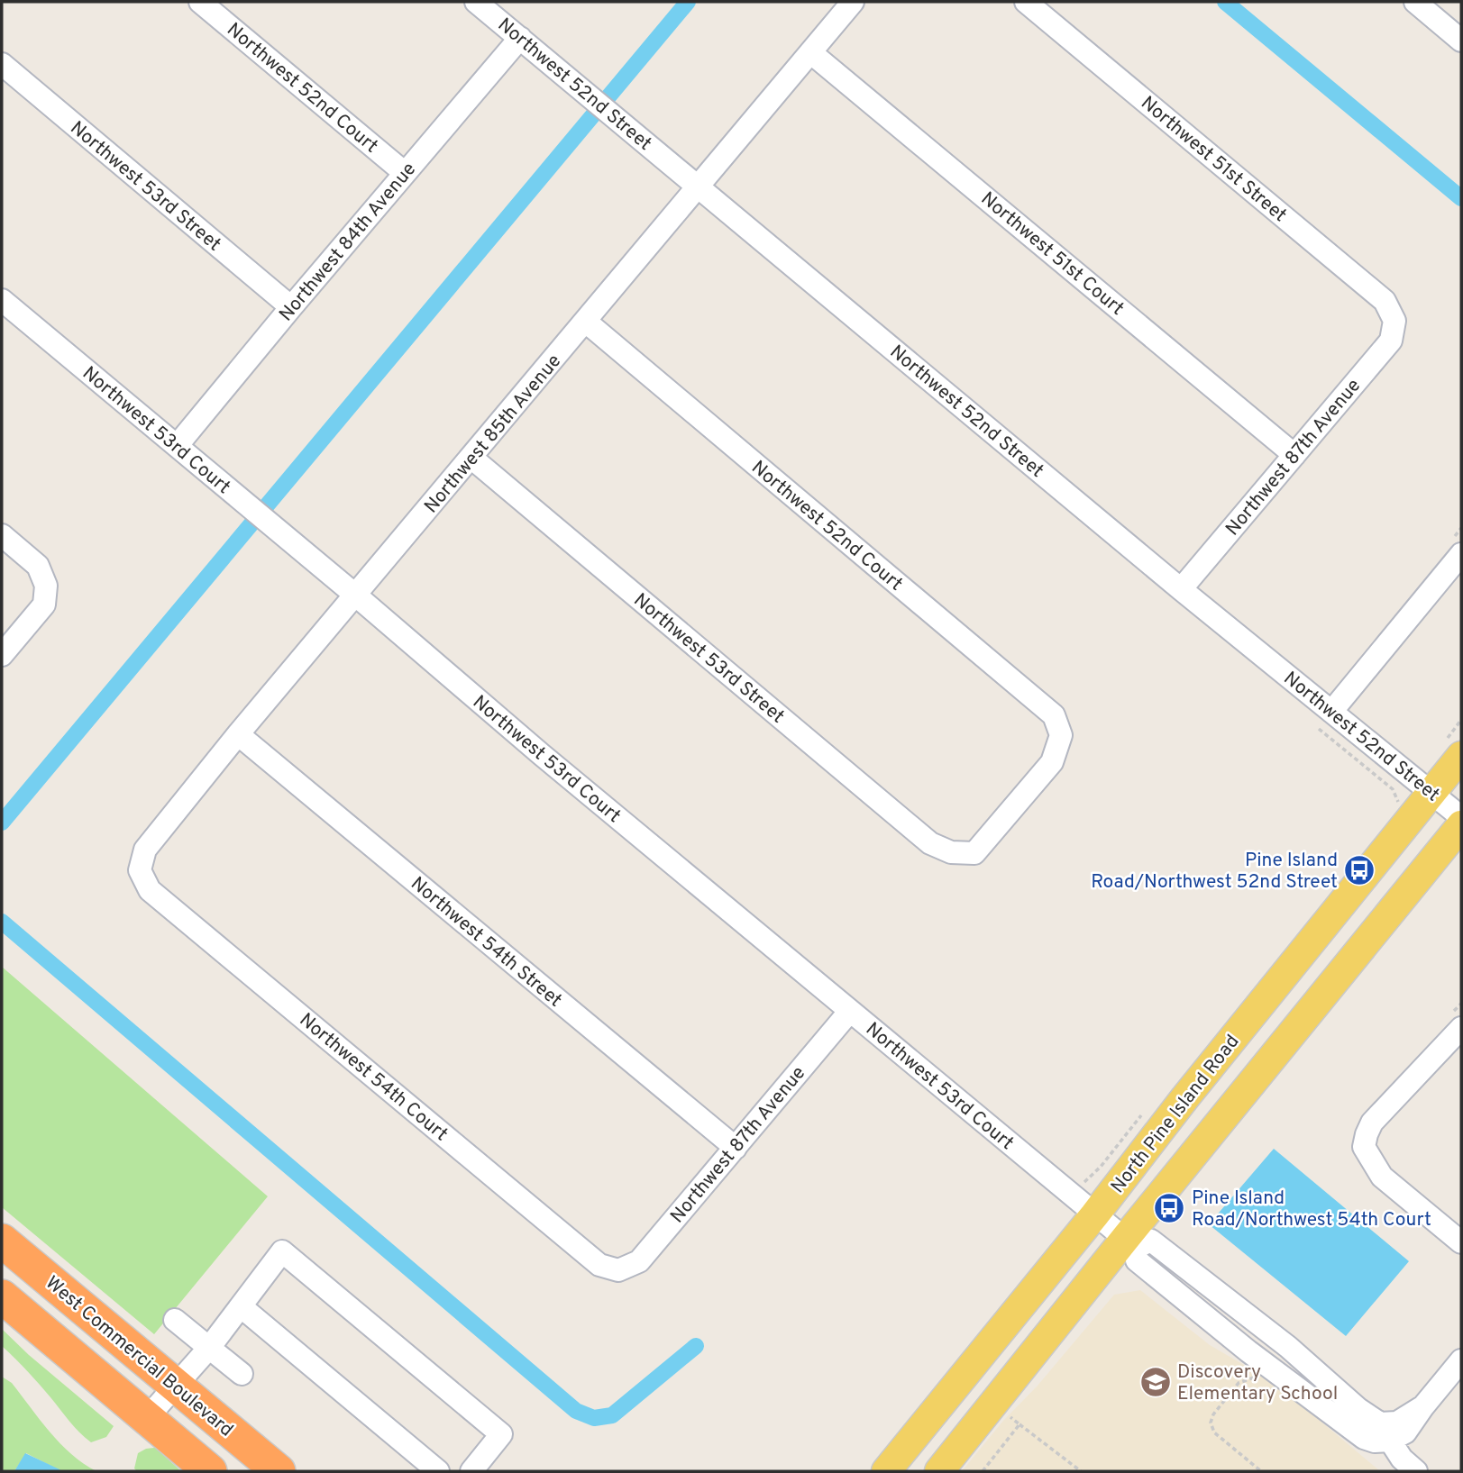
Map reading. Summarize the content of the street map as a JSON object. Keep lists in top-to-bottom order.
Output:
{
  "streets": {
    "highway": ["West Commercial Boulevard"],
    "main road": ["North Pine Island Road"],
    "street": [
      "Northwest 52nd Street",
      "Northwest 52nd Court",
      "Northwest 51st Street",
      "Northwest 53rd Street",
      "Northwest 84th Avenue",
      "Northwest 51st Court",
      "Northwest 53rd Court",
      "Northwest 85th Avenue",
      "Northwest 87th Avenue",
      "Northwest 54th Street",
      "Northwest 54th Court"
    ]
  },
  "crossings": [
    ["Northwest 52nd Street", "Northwest 84th Avenue"],
    ["Northwest 52nd Street", "Northwest 85th Avenue"],
    ["Northwest 52nd Street", "Northwest 87th Avenue"],
    ["Northwest 52nd Street", "North Pine Island Road"],
    ["Northwest 52nd Court", "Northwest 53rd Street"],
    ["Northwest 52nd Court", "Northwest 84th Avenue"],
    ["Northwest 52nd Court", "Northwest 85th Avenue"],
    ["Northwest 51st Street", "Northwest 87th Avenue"],
    ["Northwest 53rd Street", "Northwest 84th Avenue"],
    ["Northwest 53rd Street", "Northwest 85th Avenue"],
    ["Northwest 84th Avenue", "Northwest 53rd Court"],
    ["Northwest 51st Court", "Northwest 85th Avenue"],
    ["Northwest 51st Court", "Northwest 87th Avenue"],
    ["Northwest 53rd Court", "Northwest 85th Avenue"],
    ["Northwest 53rd Court", "Northwest 87th Avenue"],
    ["Northwest 53rd Court", "North Pine Island Road"],
    ["Northwest 85th Avenue", "Northwest 54th Street"],
    ["Northwest 85th Avenue", "Northwest 54th Court"],
    ["Northwest 87th Avenue", "Northwest 54th Street"],
    ["Northwest 87th Avenue", "Northwest 54th Court"]
  ],
  "places": {
    "bus stop": ["Pine Island Road/Northwest 52nd Street", "Pine Island Road/Northwest 54th Court"],
    "school or university": ["Discovery Elementary School"]
  }
}
